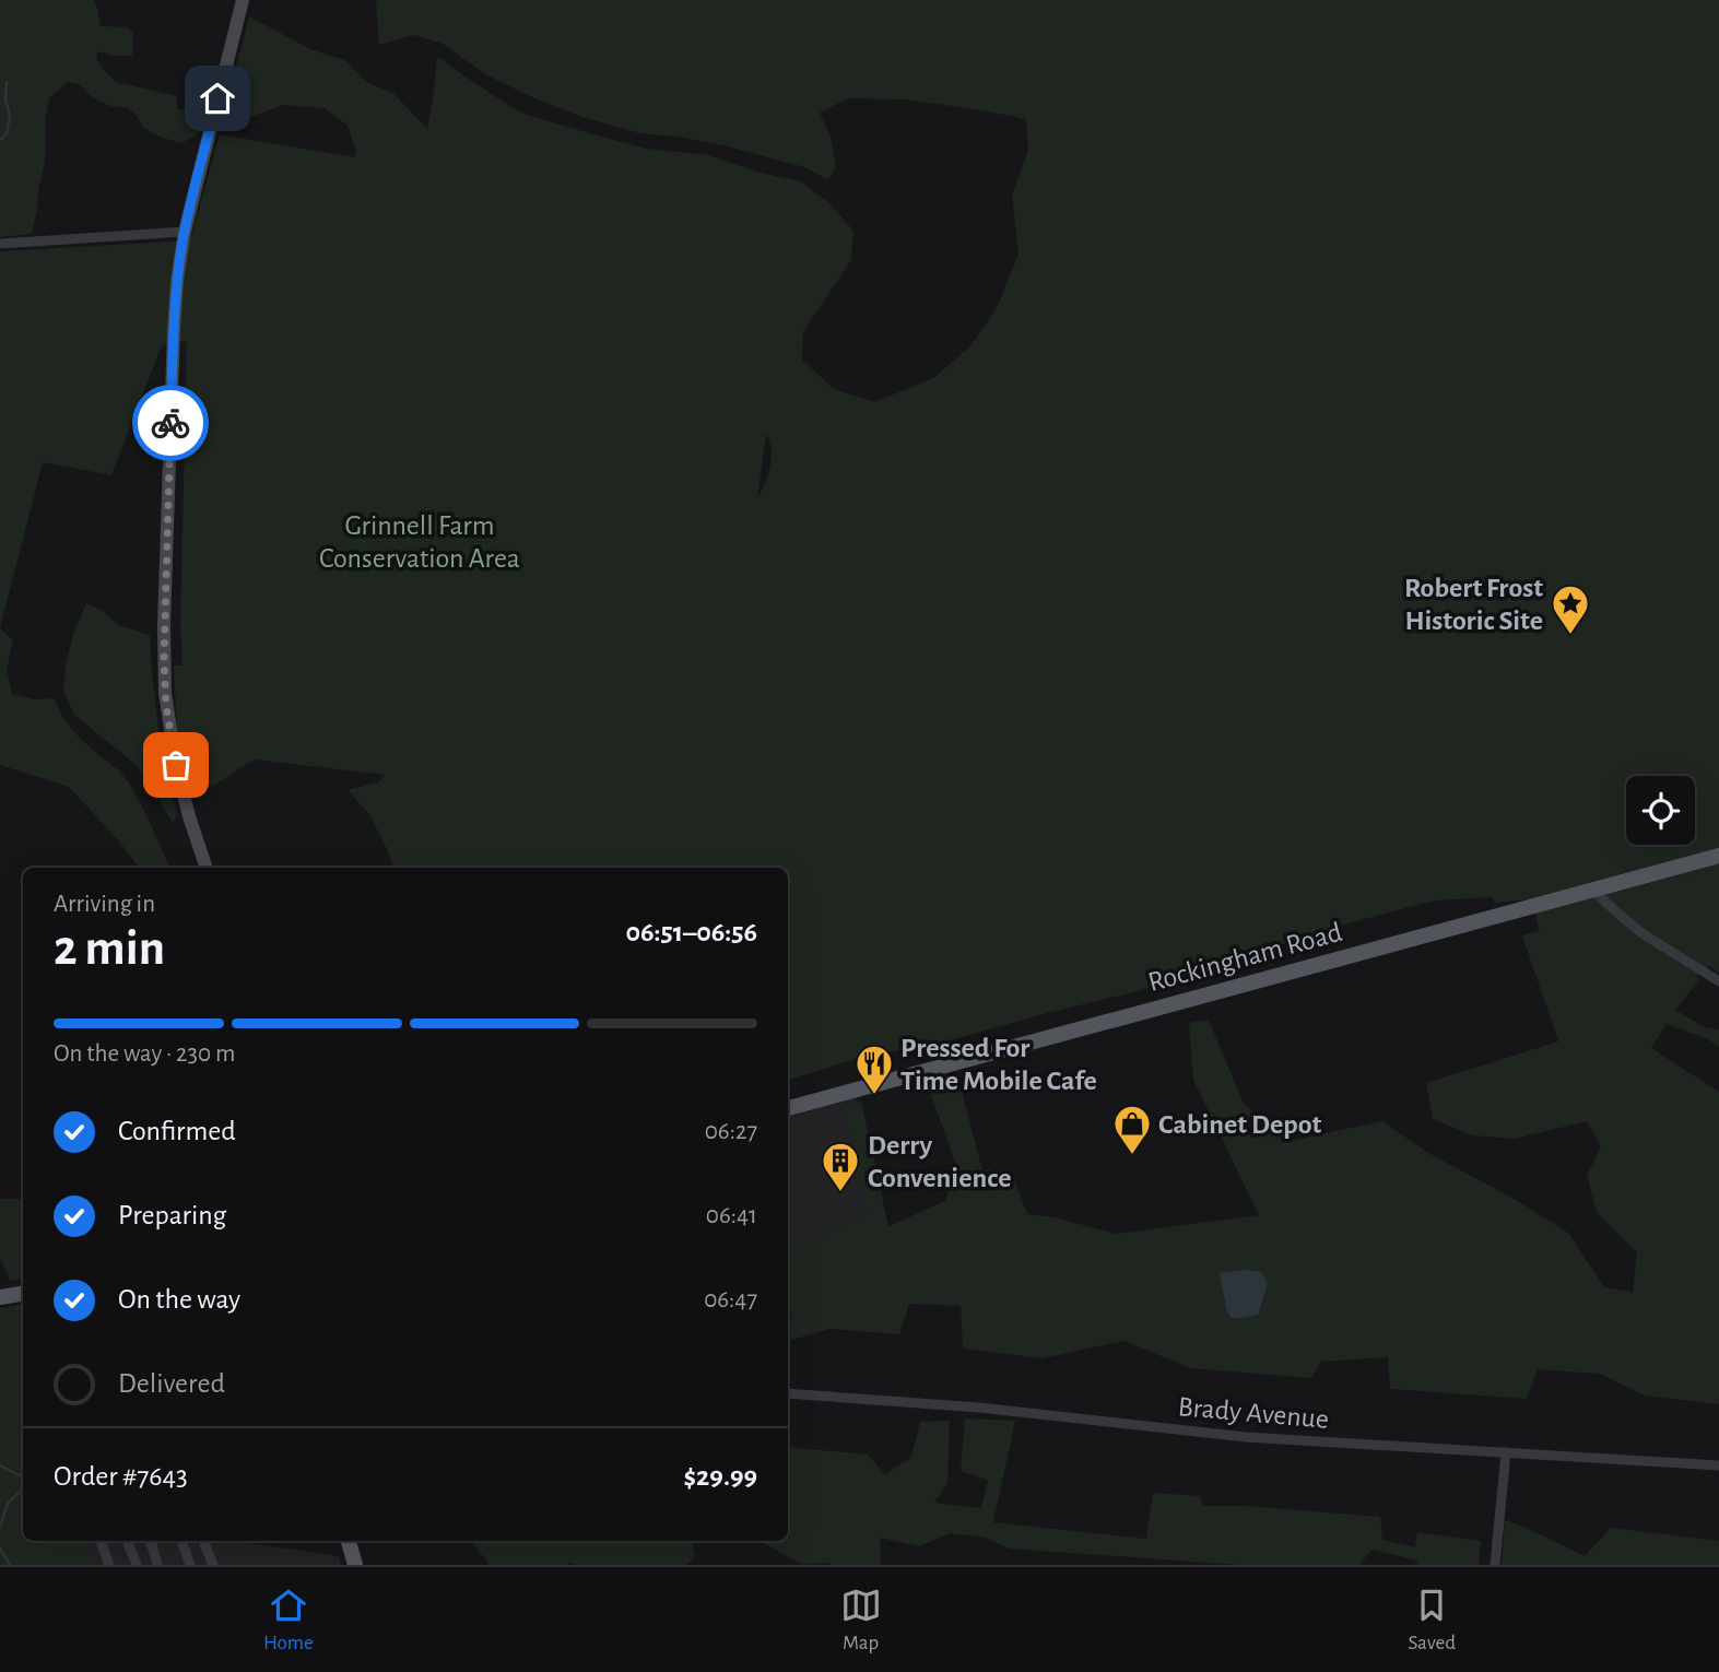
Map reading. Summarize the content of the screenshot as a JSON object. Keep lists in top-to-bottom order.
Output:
{
  "streets": {
    "main road": ["Rockingham Road"],
    "street": ["Brady Avenue"]
  },
  "parks": ["Grinnell Farm Conservation Area"],
  "places": {
    "place": ["Robert Frost Historic Site"],
    "restaurant": ["Pressed For Time Mobile Cafe"],
    "shop": ["Cabinet Depot"],
    "building": ["Derry Convenience"]
  },
  "page": {
    "heading": ["2 min", "Arriving in", "06:51–06:56"],
    "panel": ["Order #7643", "$29.99"],
    "bar": "On the way · 230 m",
    "list": [
      ["Confirmed", "06:27"],
      ["Preparing", "06:41"],
      ["On the way", "06:47"],
      "Delivered"
    ],
    "tabs": ["Home", "Map", "Saved"]
  }
}
